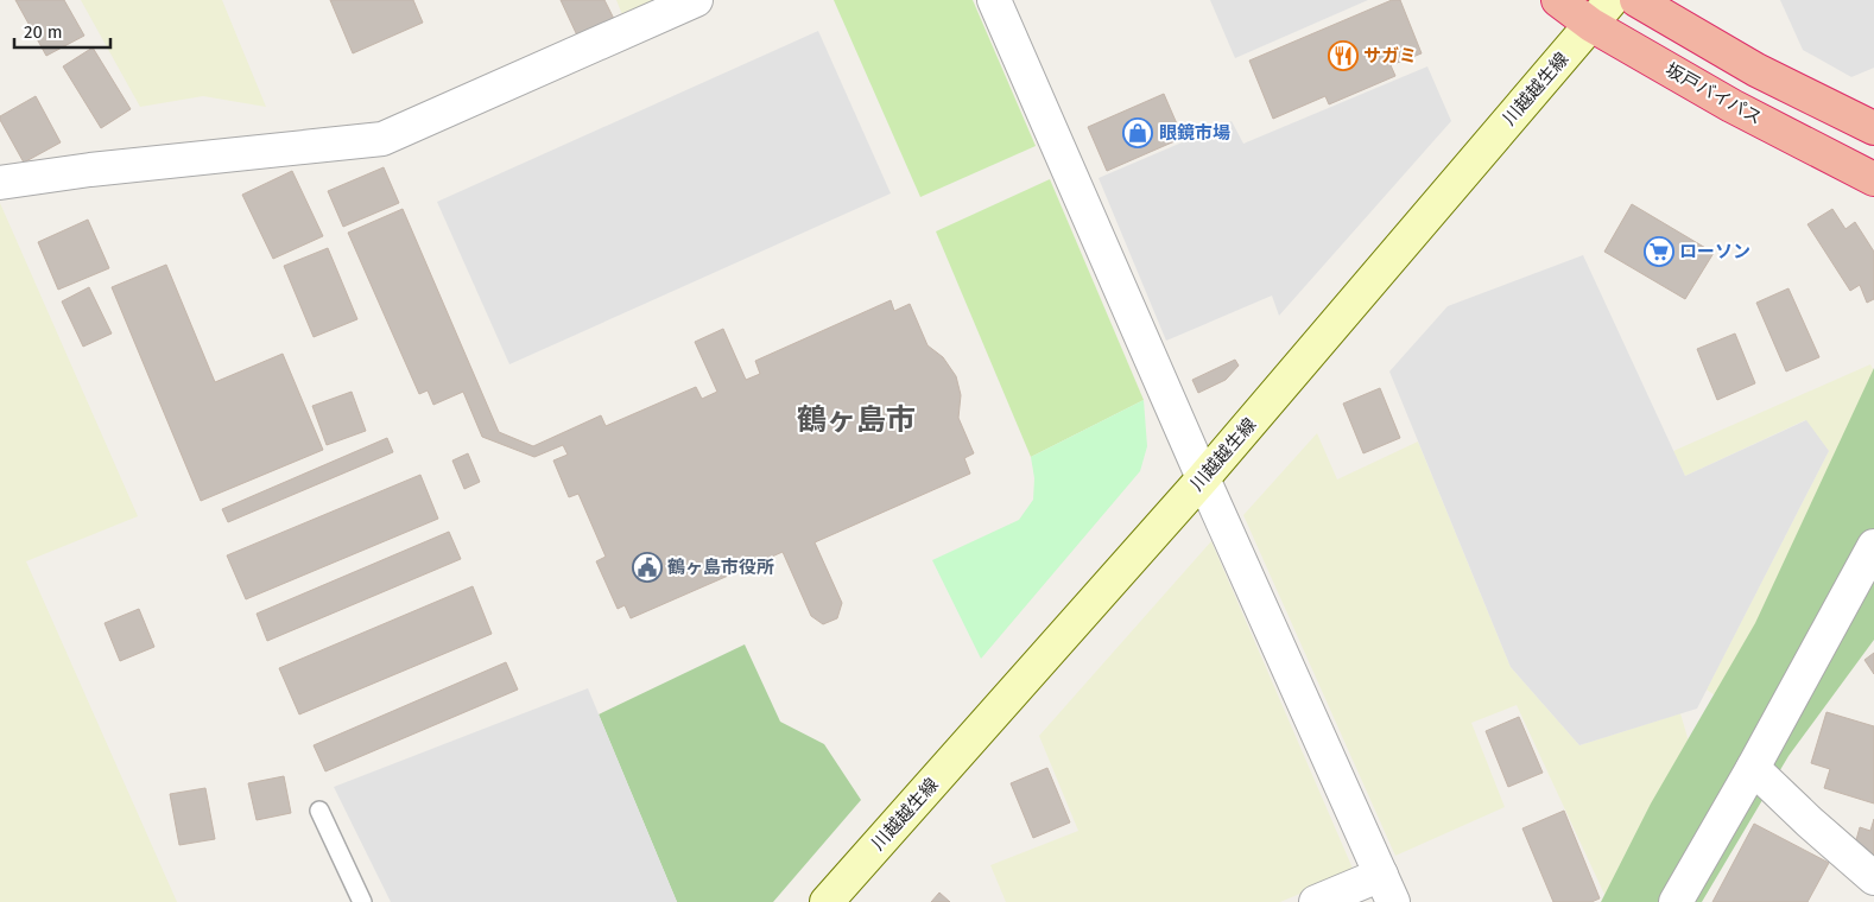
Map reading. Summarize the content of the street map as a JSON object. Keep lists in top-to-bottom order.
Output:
{
  "streets": {
    "highway": ["坂戸バイパス"],
    "main road": ["川越越生線"]
  },
  "crossings": [
    ["川越越生線", "坂戸バイパス"]
  ],
  "districts": ["鶴ヶ島市"],
  "places": {
    "restaurant": ["サガミ"],
    "shop": ["眼鏡市場"],
    "supermarket": ["ローソン"],
    "public building": ["鶴ヶ島市役所"]
  },
  "scale_bar": "20 m"
}
